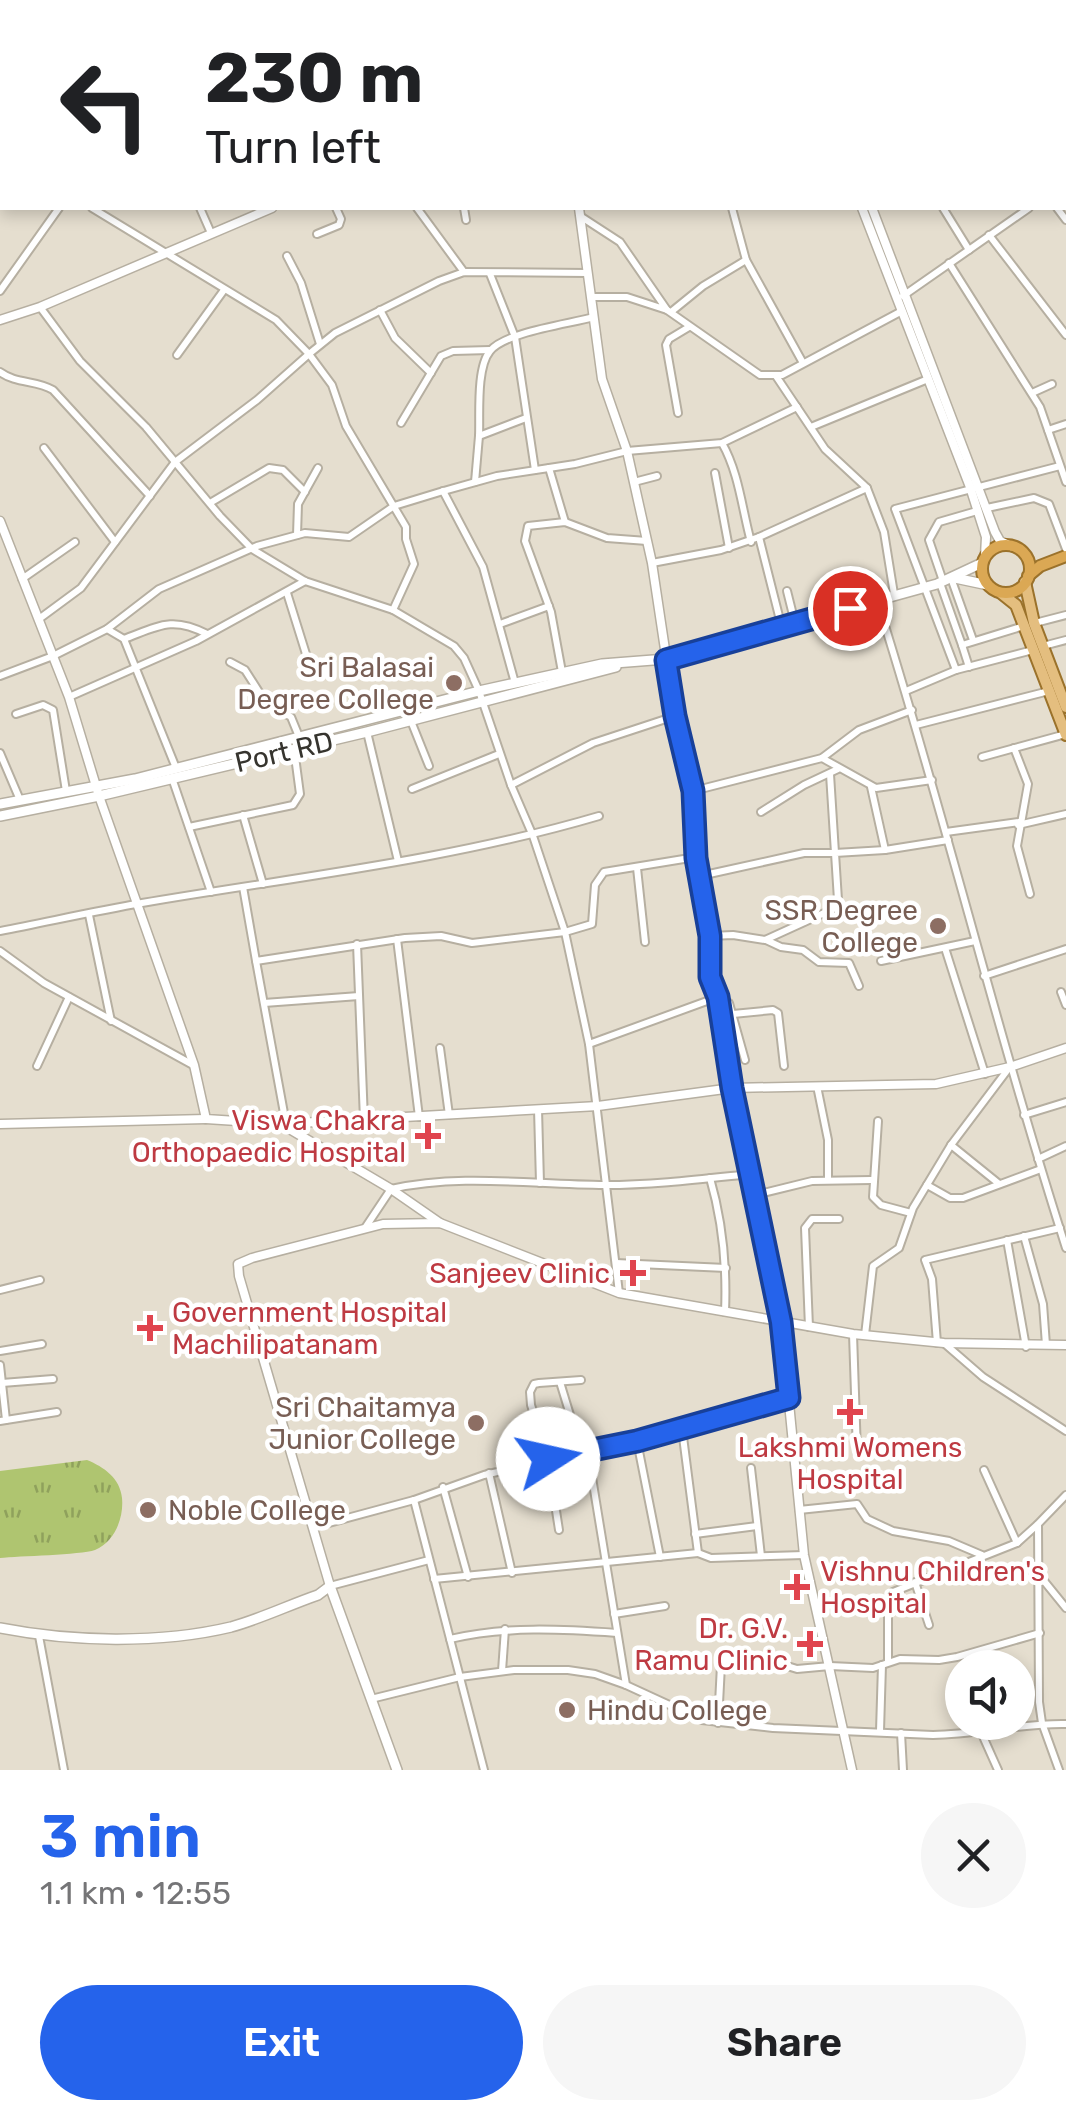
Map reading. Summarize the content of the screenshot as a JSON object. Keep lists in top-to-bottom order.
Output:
{
  "streets": {
    "main road": ["Port RD"]
  },
  "places": {
    "other": [
      "Sri Balasai Degree College",
      "SSR Degree College",
      "Sri Chaitamya Junior College",
      "Noble College",
      "Hindu College"
    ],
    "health": [
      "Viswa Chakra Orthopaedic Hospital",
      "Sanjeev Clinic",
      "Government Hospital Machilipatanam",
      "Lakshmi Womens Hospital",
      "Vishnu Children's Hospital",
      "Dr. G.V. Ramu Clinic"
    ]
  },
  "page": {
    "turn": ["230 m", "Turn left"],
    "heading": ["3 min", "1.1 km · 12:55"],
    "buttons": ["Exit", "Share"]
  }
}
